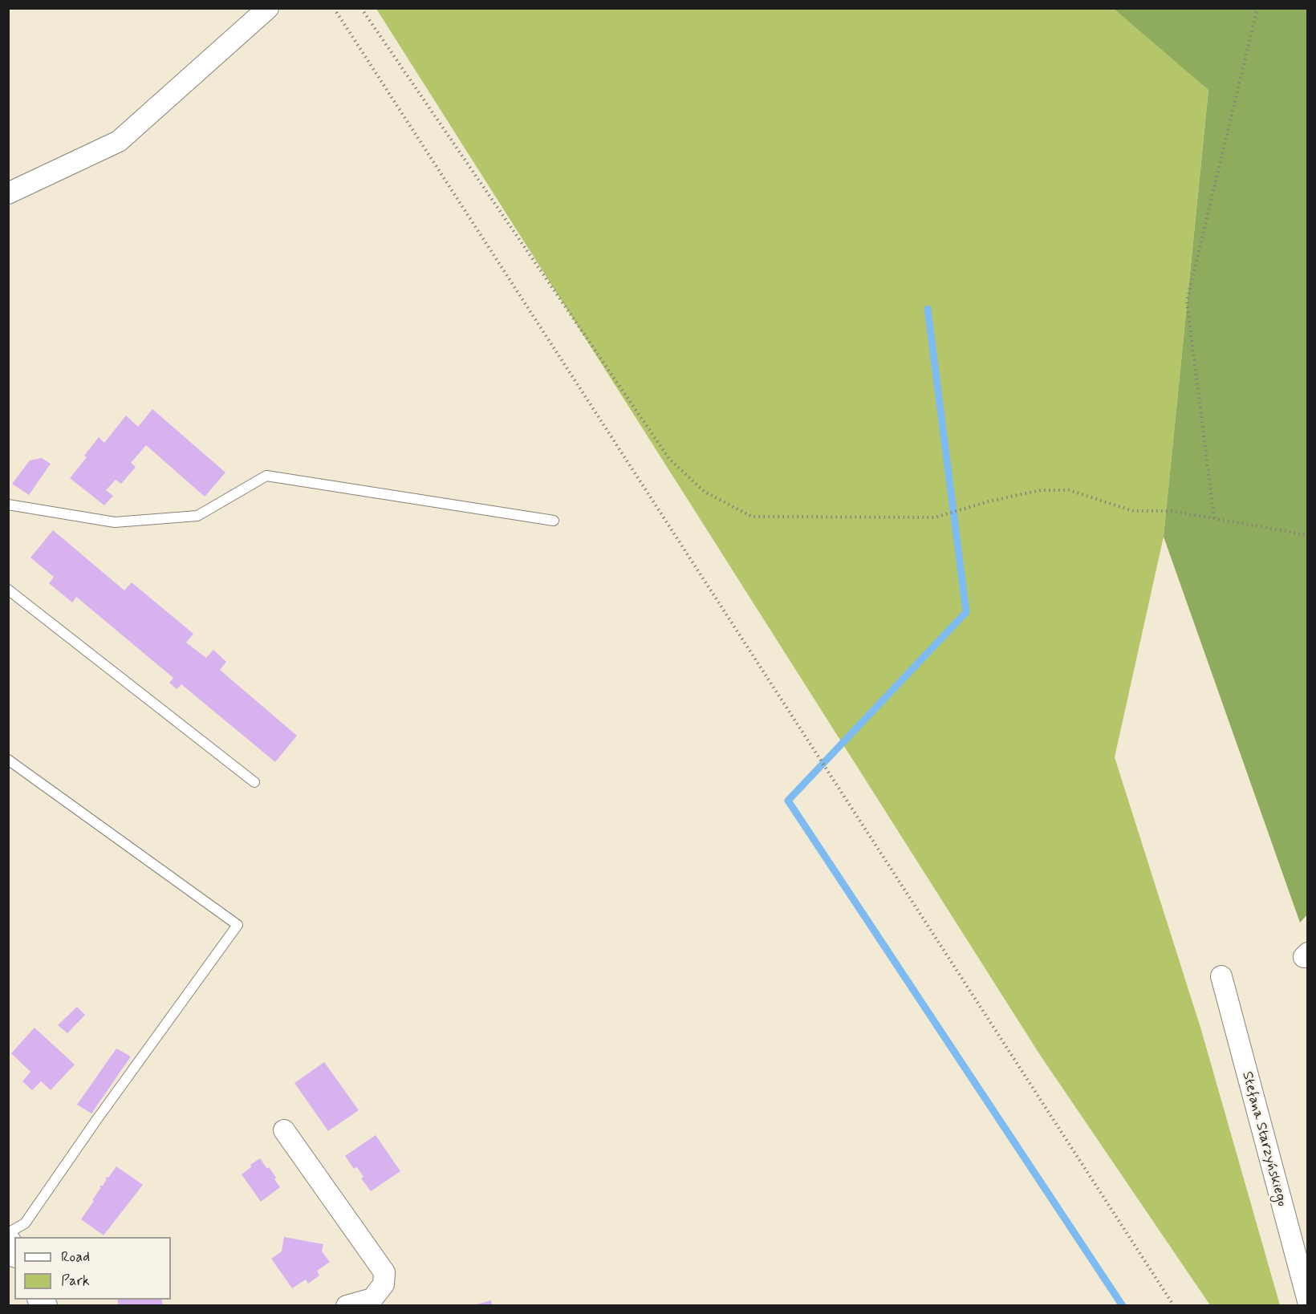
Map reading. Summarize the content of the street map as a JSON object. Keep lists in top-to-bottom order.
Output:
{
  "streets": {
    "street": ["Stefana Starzyńskiego"]
  },
  "legend": ["Road", "Park"]
}
